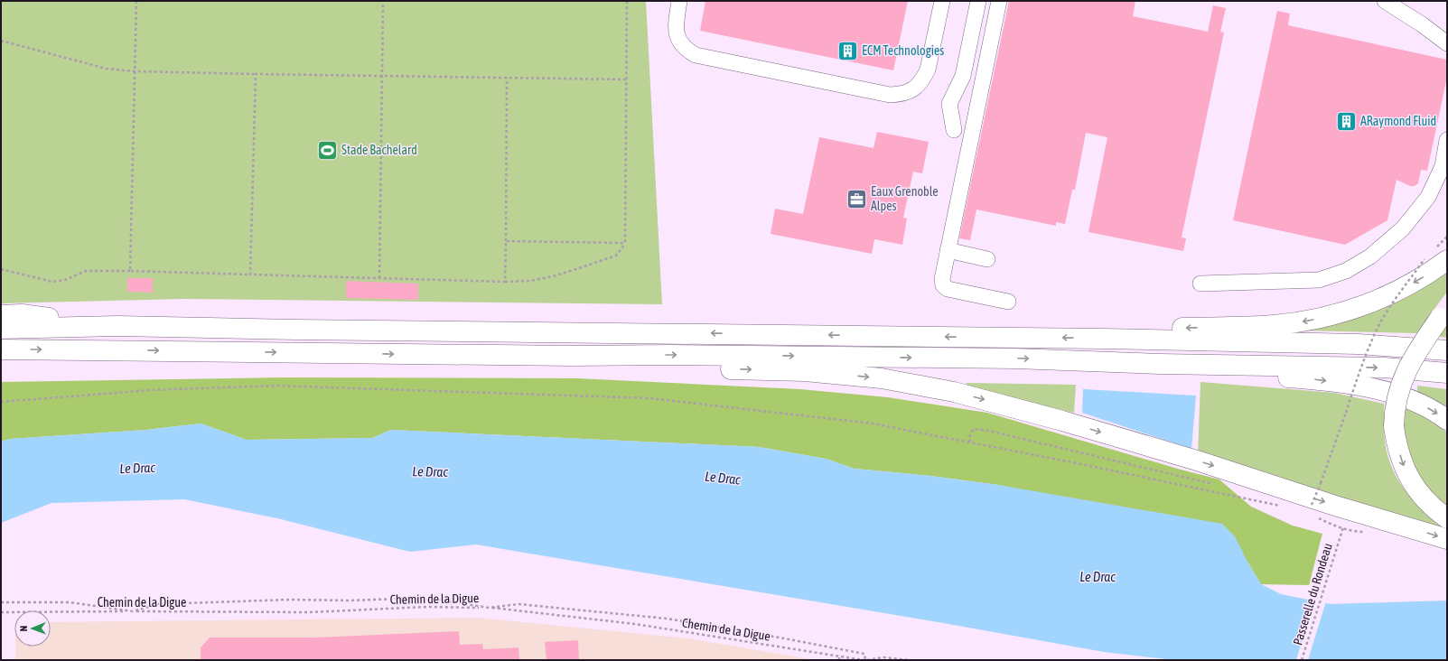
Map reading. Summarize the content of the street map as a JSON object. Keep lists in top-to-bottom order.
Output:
{
  "streets": {
    "path": ["Passerelle du Rondeau", "Chemin de la Digue"]
  },
  "water": ["Le Drac"],
  "places": {
    "building": ["ECM Technologies", "ARaymond Fluid"],
    "sports": ["Stade Bachelard"],
    "office": ["Eaux Grenoble Alpes"]
  },
  "north": "left"
}
